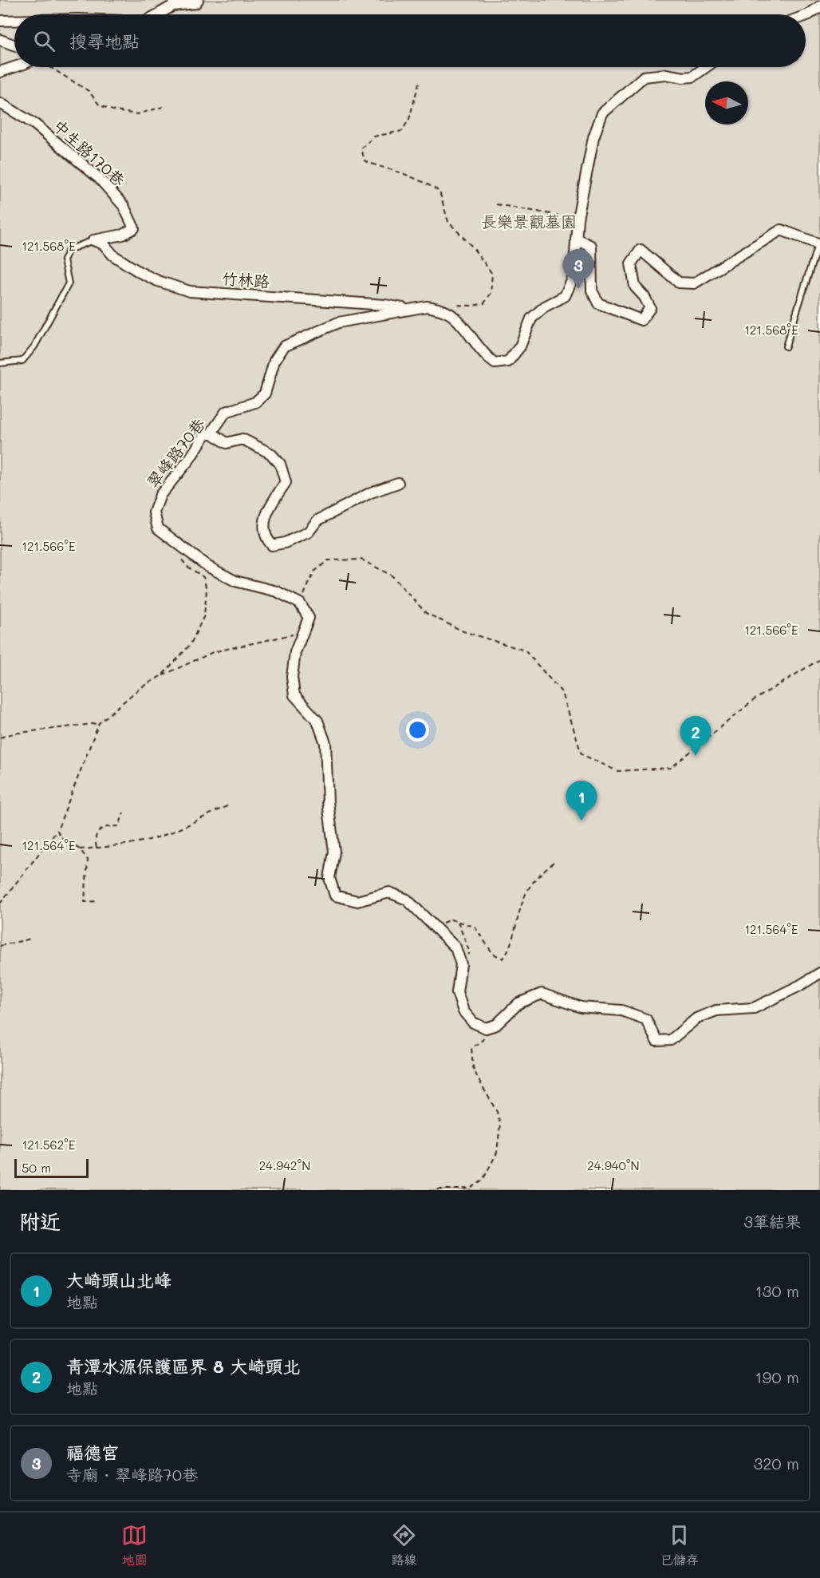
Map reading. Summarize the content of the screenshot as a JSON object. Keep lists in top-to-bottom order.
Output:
{
  "streets": {
    "street": ["中生路170巷", "竹林路", "翠峰路70巷"]
  },
  "crossings": [
    ["中生路170巷", "竹林路"],
    ["竹林路", "翠峰路70巷"]
  ],
  "parks": ["長樂景觀墓園"],
  "scale_bar": "50 m",
  "north": "left",
  "page": {
    "search": "搜尋地點",
    "pins": ["3", "2", "1"],
    "scale": "50 m",
    "heading": ["附近", "3筆結果"],
    "list": [
      {
        "mark": "1",
        "name": "大崎頭山北峰",
        "note": "地點",
        "value": "130 m"
      },
      {
        "mark": "2",
        "name": "青潭水源保護區界 8 大崎頭北",
        "note": "地點",
        "value": "190 m"
      },
      {
        "mark": "3",
        "name": "福德宮",
        "note": "寺廟 · 翠峰路70巷",
        "value": "320 m"
      }
    ],
    "nav": ["地圖", "路線", "已儲存"]
  },
  "coordinates": [
    "121.568°E",
    "121.566°E",
    "121.564°E",
    "121.562°E",
    "24.942°N",
    "24.940°N"
  ]
}
